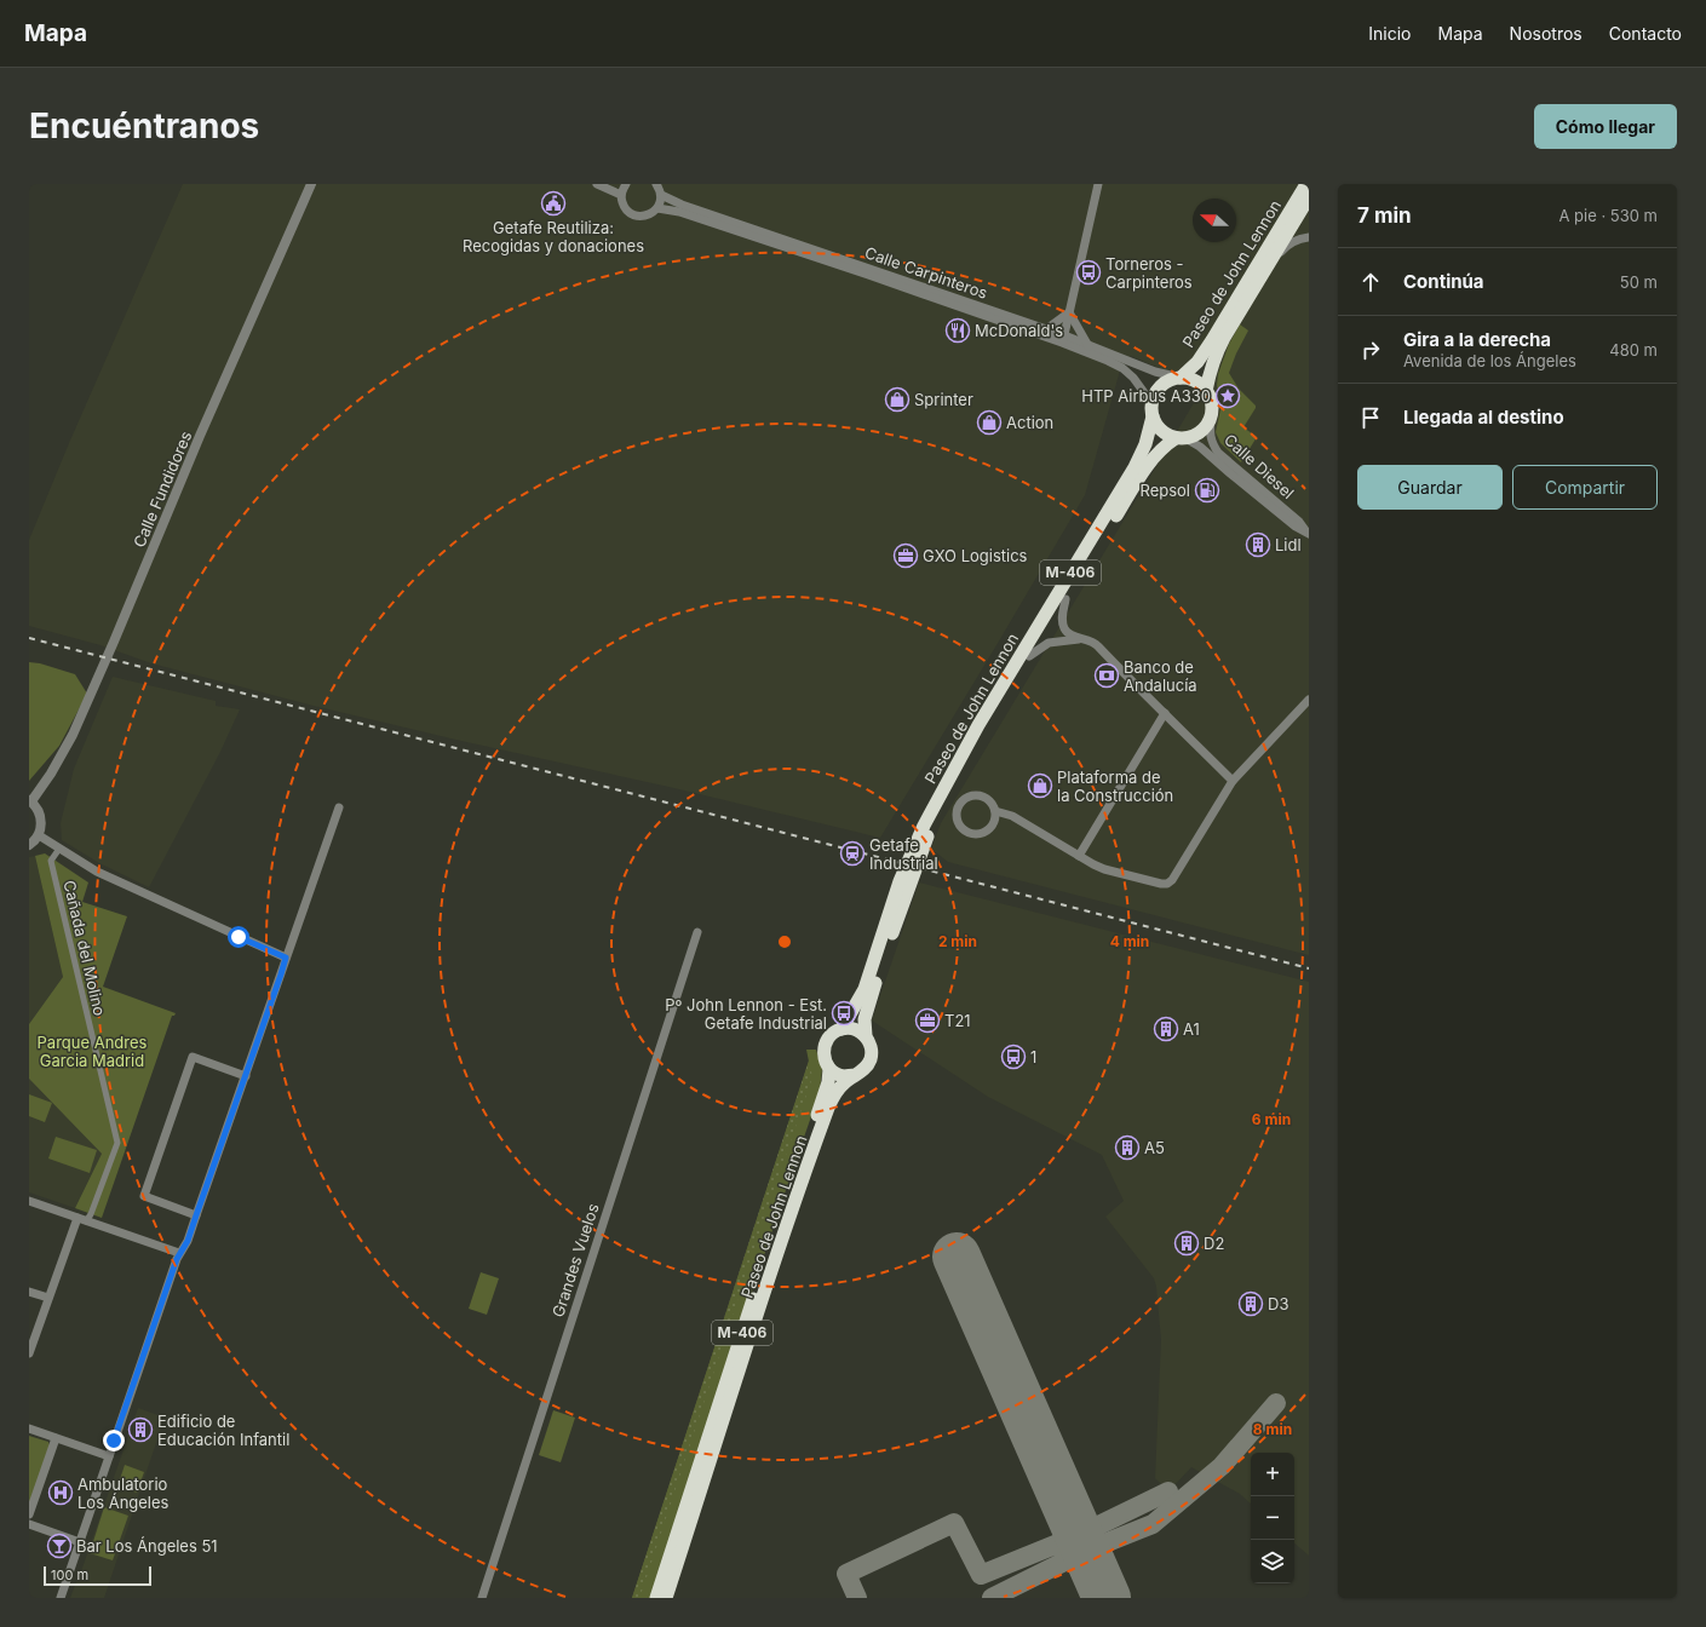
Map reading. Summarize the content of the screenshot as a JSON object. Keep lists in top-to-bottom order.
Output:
{
  "streets": {
    "highway": ["Paseo de John Lennon", "M-406"],
    "street": [
      "Calle Carpinteros",
      "Calle Diesel",
      "Calle Fundidores",
      "Cañada del Molino",
      "Grandes Vuelos"
    ]
  },
  "crossings": [
    ["Calle Carpinteros", "Paseo de John Lennon"],
    ["Calle Carpinteros", "Calle Diesel"],
    ["Calle Carpinteros", "M-406"],
    ["Paseo de John Lennon", "Calle Diesel"],
    ["Paseo de John Lennon", "M-406"],
    ["Calle Diesel", "M-406"]
  ],
  "parks": ["Parque Andres Garcia Madrid"],
  "places": {
    "public building": ["Getafe Reutiliza: Recogidas y donaciones"],
    "bus stop": ["Torneros - Carpinteros", "Pº John Lennon - Est. Getafe Industrial", "1"],
    "restaurant": ["McDonald's"],
    "place": ["HTP Airbus A330"],
    "shop": ["Sprinter", "Action", "Plataforma de la Construcción"],
    "fuel station": ["Repsol"],
    "building": [
      "Lidl",
      "A1",
      "A5",
      "D2",
      "D3",
      "Edificio de Educación Infantil"
    ],
    "office": ["GXO Logistics", "T21"],
    "bank": ["Banco de Andalucía"],
    "station": ["Getafe Industrial"],
    "hospital": ["Ambulatorio Los Ángeles"],
    "bar": ["Bar Los Ángeles 51"]
  },
  "scale_bar": "100 m",
  "north": "left",
  "page": {
    "header": "Mapa",
    "nav": [
      "Inicio",
      "Mapa",
      "Nosotros",
      "Contacto"
    ],
    "buttons": [
      "Cómo llegar",
      ["Guardar", "Compartir"]
    ],
    "title": "Encuéntranos",
    "heading": ["7 min", "A pie · 530 m"],
    "list": [
      ["Continúa", "50 m"],
      ["Gira a la derecha", "Avenida de los Ángeles", "480 m"],
      "Llegada al destino"
    ],
    "map_buttons": ["+", "−"],
    "scale": "100 m"
  },
  "rings": [
    "2 min",
    "4 min",
    "6 min",
    "8 min"
  ]
}
